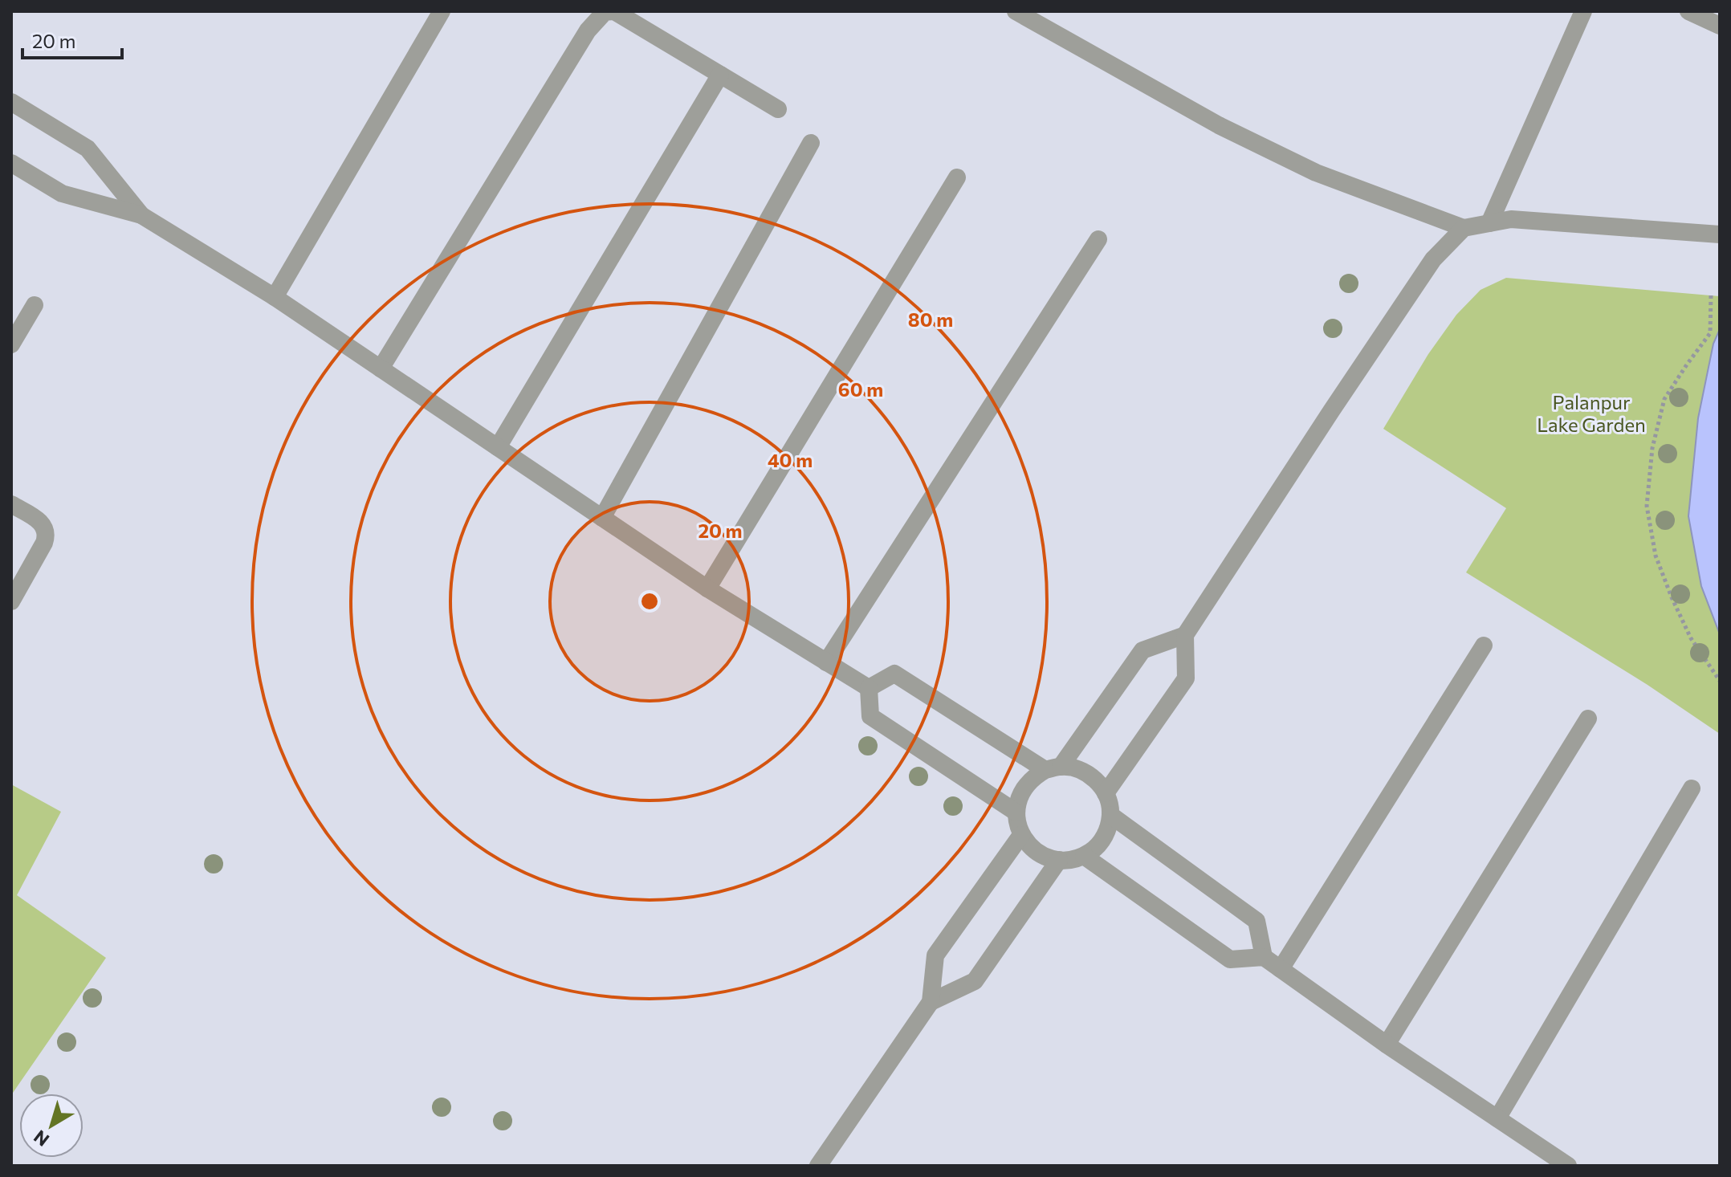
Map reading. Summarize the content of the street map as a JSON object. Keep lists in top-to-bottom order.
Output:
{
  "parks": ["Palanpur Lake Garden"],
  "scale_bar": "20 m",
  "north": "bottom left",
  "rings": [
    "80 m",
    "60 m",
    "40 m",
    "20 m"
  ]
}
